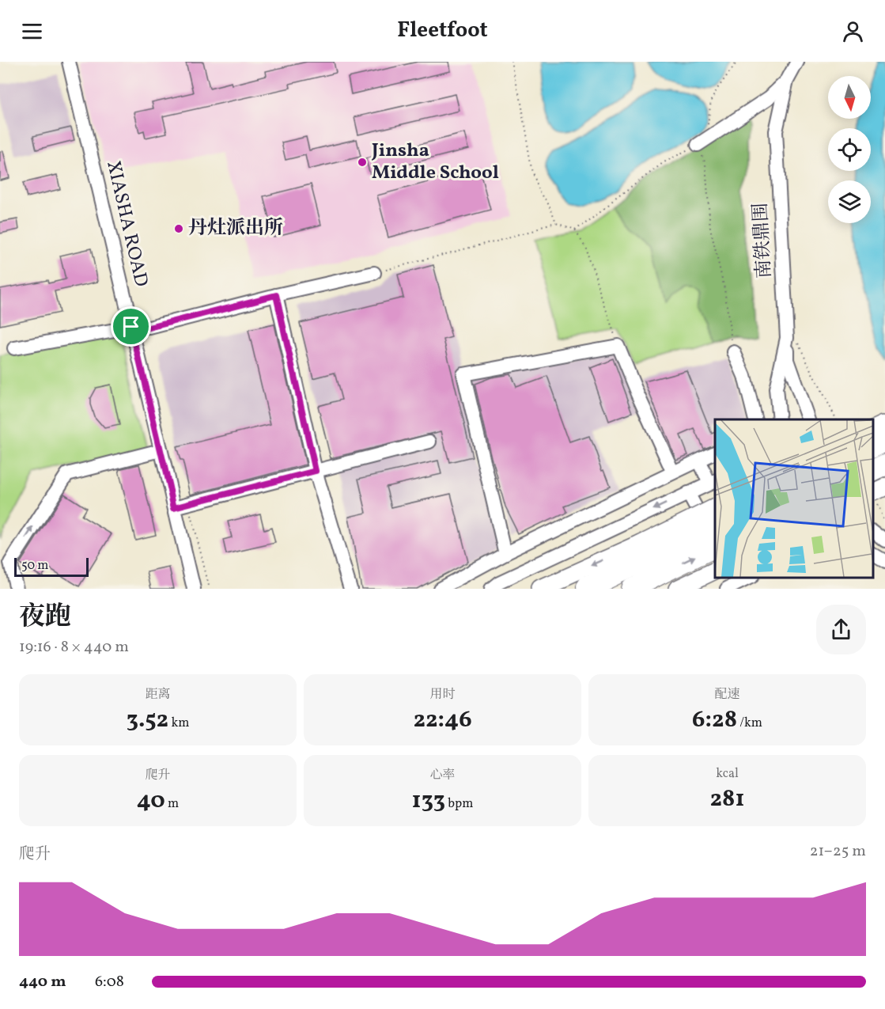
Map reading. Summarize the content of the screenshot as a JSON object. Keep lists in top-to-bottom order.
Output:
{
  "streets": {
    "street": ["XIASHA ROAD", "南铁鼎围"]
  },
  "places": ["Jinsha Middle School", "丹灶派出所"],
  "scale_bar": "50 m",
  "north": "bottom",
  "page": {
    "header": "Fleetfoot",
    "scale": "50 m",
    "heading": ["夜跑", "19:16 · 8 × 440 m"],
    "stats": [
      ["距离", "3.52 km"],
      ["用时", "22:46"],
      ["配速", "6:28 /km"],
      ["爬升", "40 m"],
      ["心率", "133 bpm"],
      ["kcal", "281"]
    ],
    "chart": ["爬升", "21–25 m"],
    "list": [
      {
        "name": "440 m",
        "note": "6:08"
      }
    ]
  }
}
